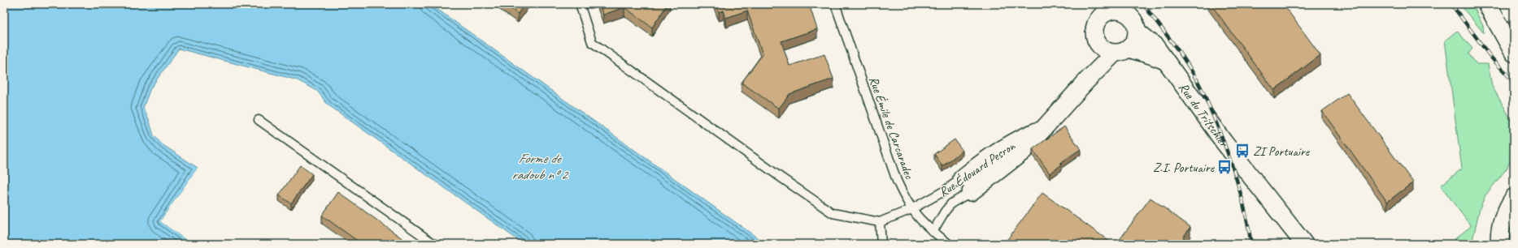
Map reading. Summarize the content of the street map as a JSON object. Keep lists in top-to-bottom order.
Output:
{
  "streets": {
    "street": ["Rue du Tritschler", "Rue Édouard Pesron"],
    "lane": ["Rue Émile de Carcaradec"]
  },
  "crossings": [
    ["Rue du Tritschler", "Rue Édouard Pesron"],
    ["Rue Émile de Carcaradec", "Rue Édouard Pesron"]
  ],
  "water": ["Forme de radoub nº 2"],
  "places": {
    "bus stop": ["ZI Portuaire", "Z.I. Portuaire"]
  }
}
